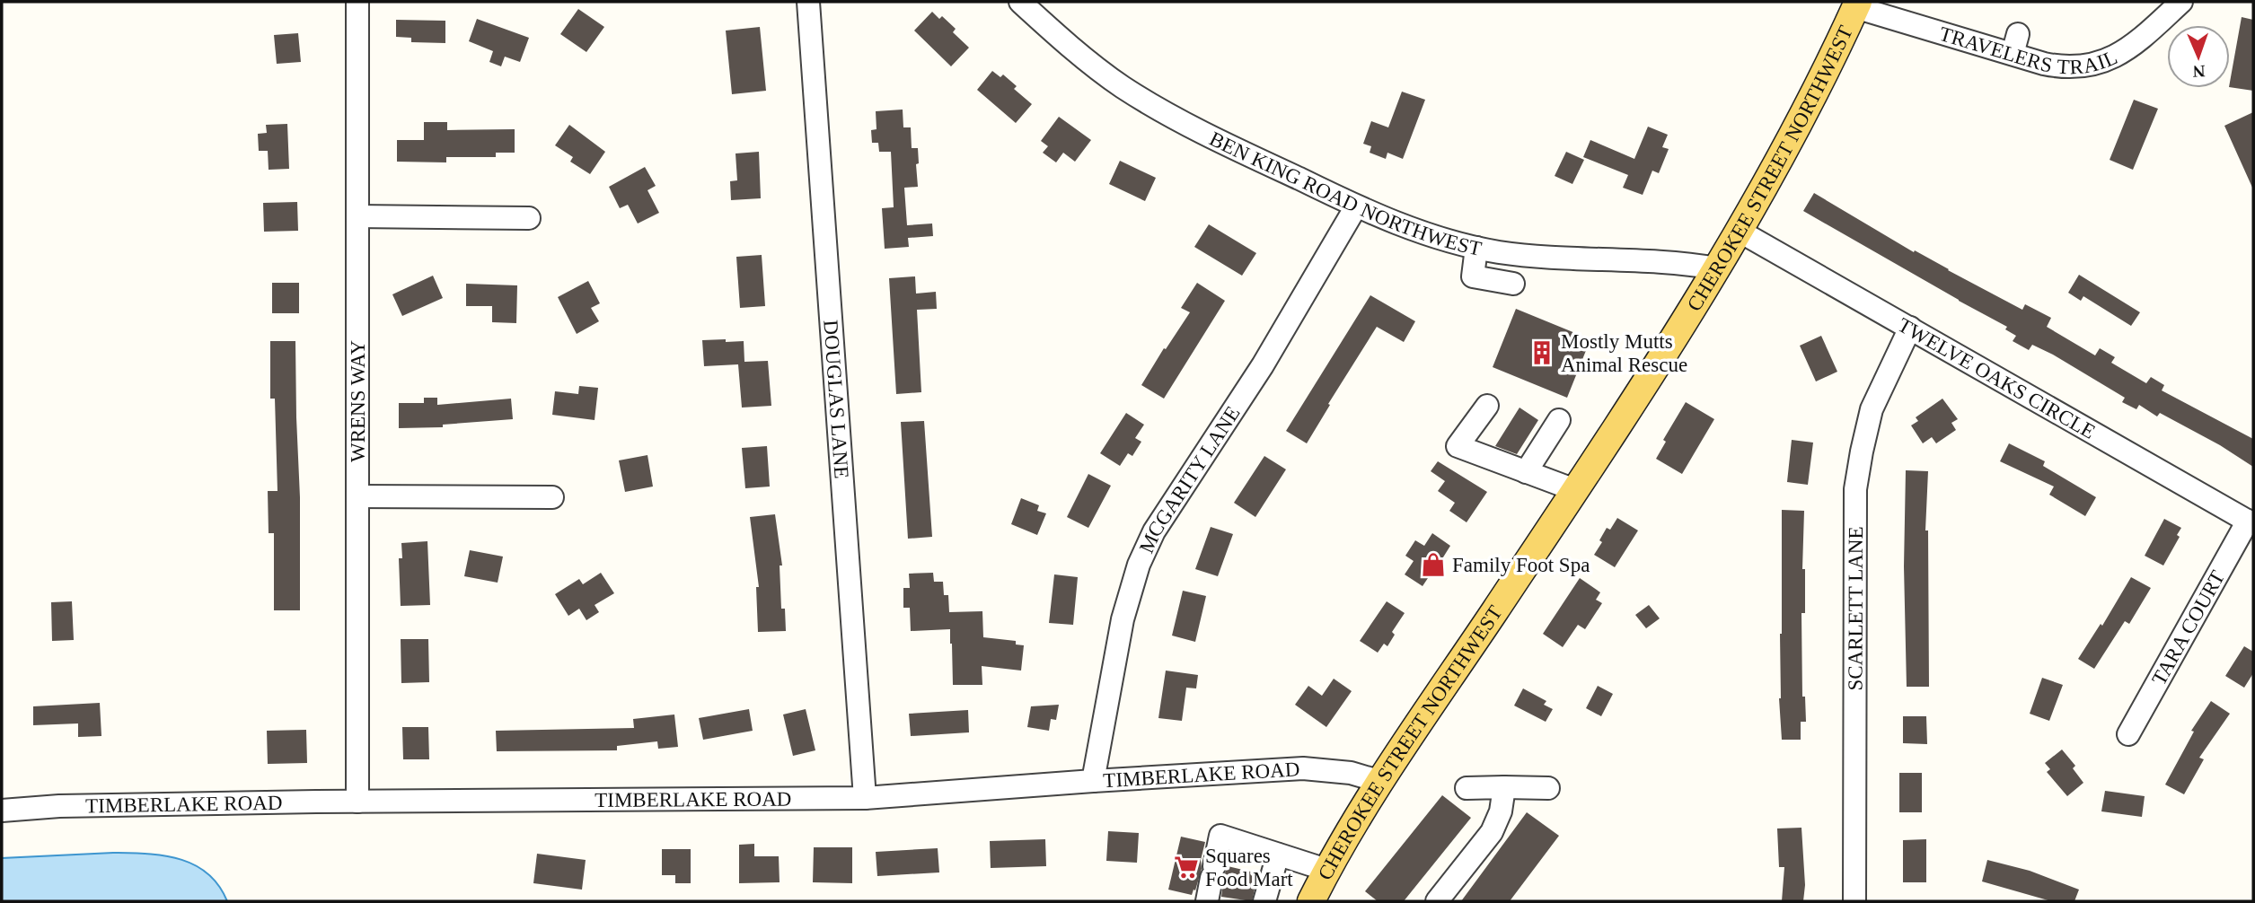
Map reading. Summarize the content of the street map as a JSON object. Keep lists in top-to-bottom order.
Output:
{
  "streets": {
    "main road": ["CHEROKEE STREET NORTHWEST"],
    "street": [
      "TRAVELERS TRAIL",
      "BEN KING ROAD NORTHWEST",
      "TWELVE OAKS CIRCLE",
      "DOUGLAS LANE",
      "WRENS WAY",
      "MCGARITY LANE",
      "SCARLETT LANE",
      "TARA COURT",
      "TIMBERLAKE ROAD"
    ]
  },
  "crossings": [
    ["TRAVELERS TRAIL", "CHEROKEE STREET NORTHWEST"],
    ["CHEROKEE STREET NORTHWEST", "BEN KING ROAD NORTHWEST"],
    ["CHEROKEE STREET NORTHWEST", "TWELVE OAKS CIRCLE"],
    ["CHEROKEE STREET NORTHWEST", "TIMBERLAKE ROAD"],
    ["BEN KING ROAD NORTHWEST", "MCGARITY LANE"],
    ["TWELVE OAKS CIRCLE", "SCARLETT LANE"],
    ["TWELVE OAKS CIRCLE", "TARA COURT"],
    ["DOUGLAS LANE", "TIMBERLAKE ROAD"],
    ["WRENS WAY", "TIMBERLAKE ROAD"],
    ["MCGARITY LANE", "TIMBERLAKE ROAD"]
  ],
  "places": {
    "building": ["Mostly Mutts Animal Rescue"],
    "shop": ["Family Foot Spa"],
    "supermarket": ["Squares Food Mart"]
  },
  "north": "bottom"
}
